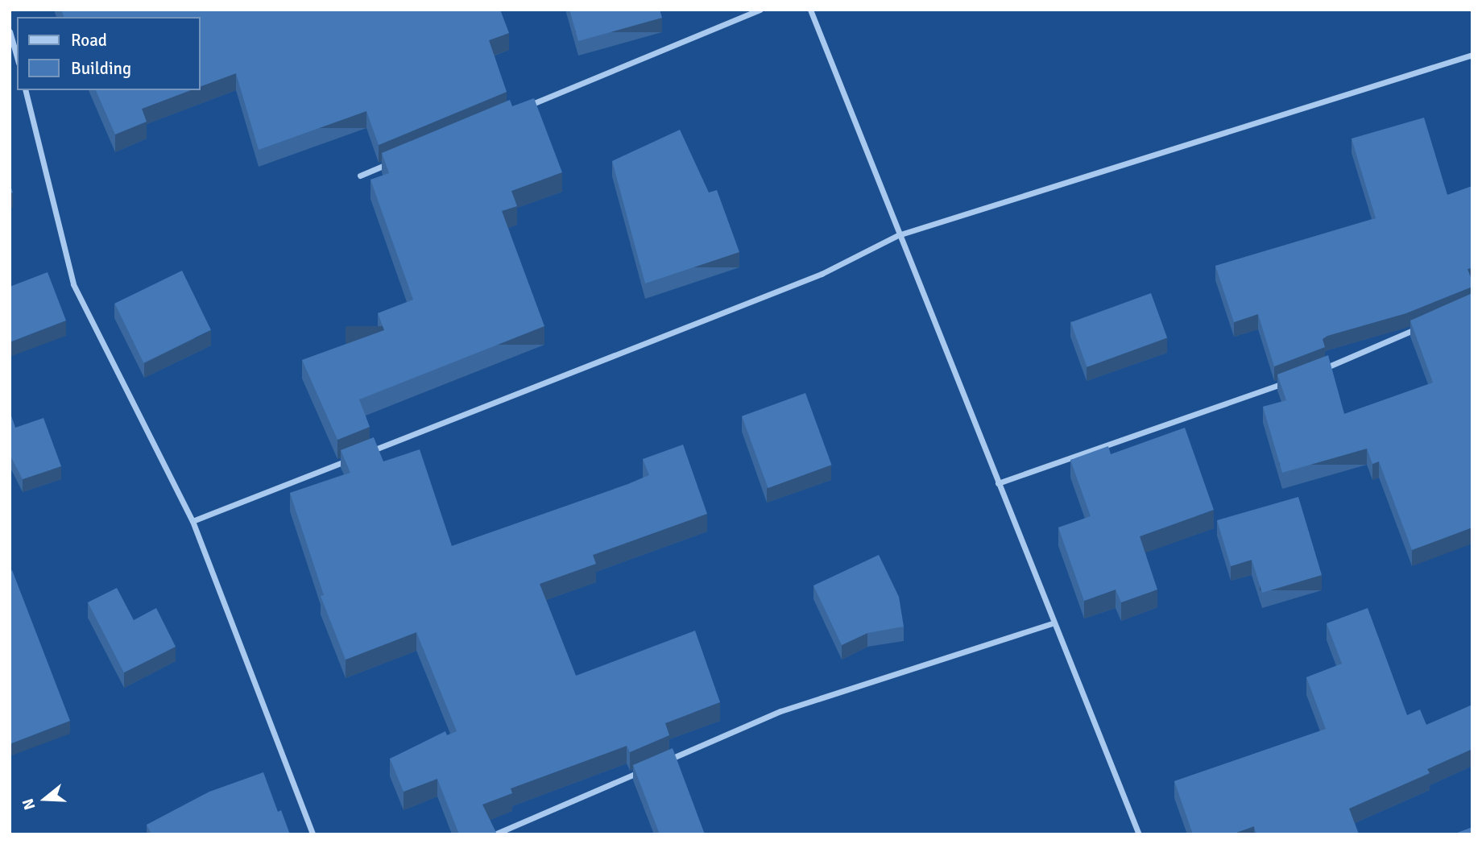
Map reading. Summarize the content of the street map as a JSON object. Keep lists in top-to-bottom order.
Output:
{
  "legend": ["Road", "Building"],
  "north": "left"
}
